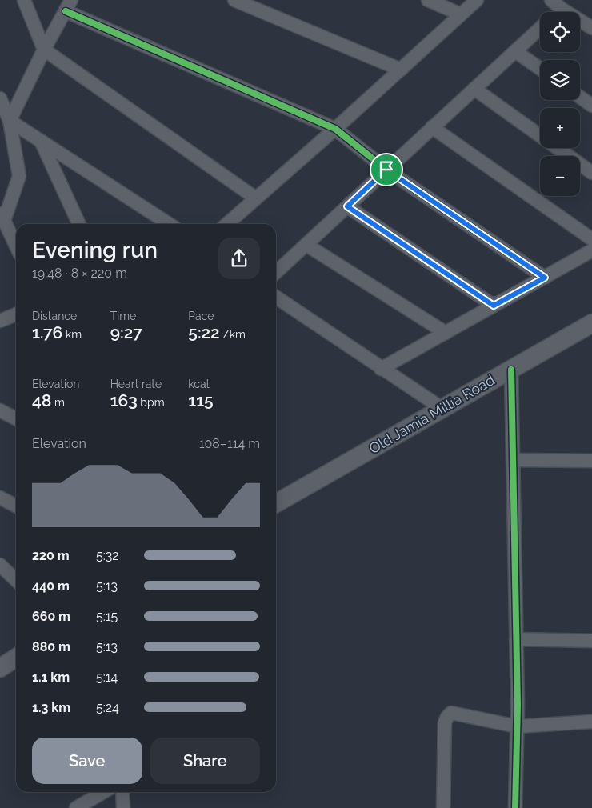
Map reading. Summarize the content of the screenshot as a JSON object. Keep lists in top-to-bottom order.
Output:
{
  "streets": {
    "street": ["Old Jamia Millia Road"]
  },
  "page": {
    "map_buttons": ["+", "−"],
    "heading": ["Evening run", "19:48 · 8 × 220 m"],
    "stats": [
      ["Distance", "1.76 km"],
      ["Time", "9:27"],
      ["Pace", "5:22 /km"],
      ["Elevation", "48 m"],
      ["Heart rate", "163 bpm"],
      ["kcal", "115"]
    ],
    "chart": ["Elevation", "108–114 m"],
    "list": [
      {
        "name": "220 m",
        "note": "5:32"
      },
      {
        "name": "440 m",
        "note": "5:13"
      },
      {
        "name": "660 m",
        "note": "5:15"
      },
      {
        "name": "880 m",
        "note": "5:13"
      },
      {
        "name": "1.1 km",
        "note": "5:14"
      },
      {
        "name": "1.3 km",
        "note": "5:24"
      }
    ],
    "buttons": ["Save", "Share"]
  }
}
